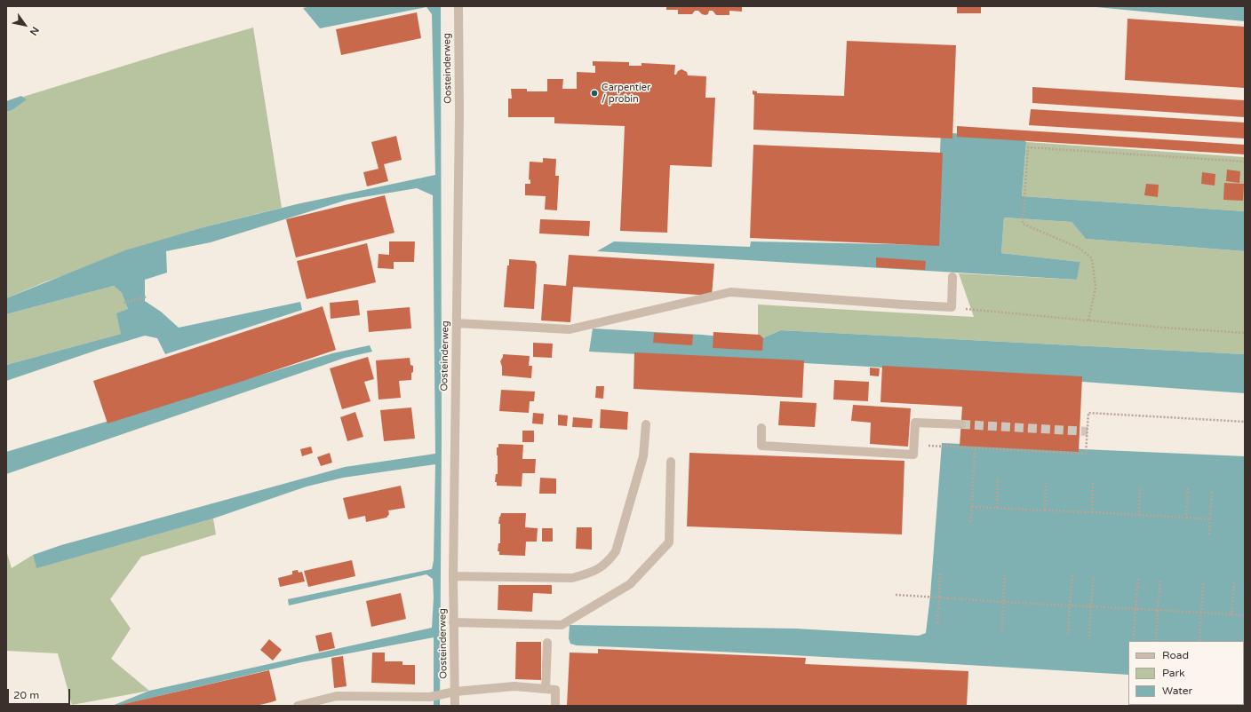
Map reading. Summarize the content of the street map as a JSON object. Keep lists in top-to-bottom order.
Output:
{
  "streets": {
    "street": ["Oosteinderweg"]
  },
  "places": ["Carpentier / probin"],
  "legend": ["Road", "Park", "Water"],
  "scale_bar": "20 m",
  "north": "bottom right"
}
